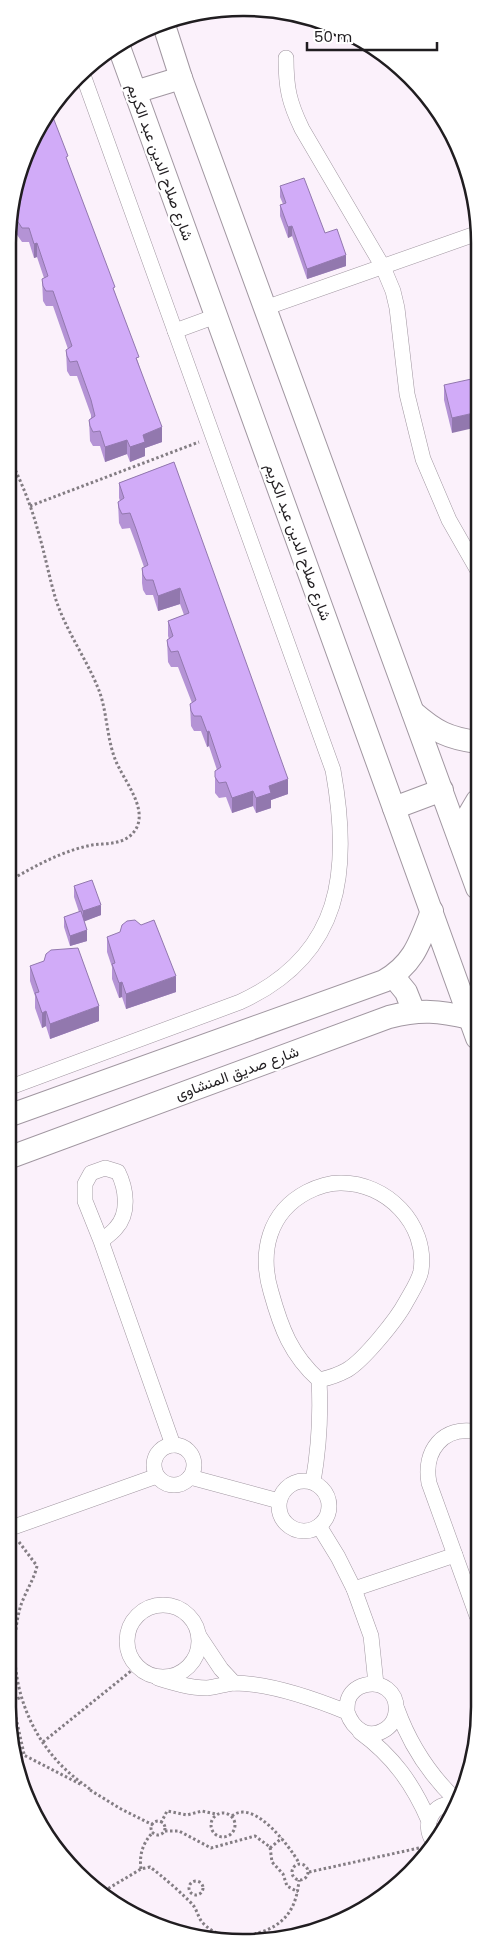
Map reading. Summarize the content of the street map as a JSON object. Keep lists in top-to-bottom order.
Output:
{
  "streets": {
    "main road": ["شارع صلاح الدين عبد الكريم", "شارع صديق المنشاوى"]
  },
  "scale_bar": "50 m"
}
